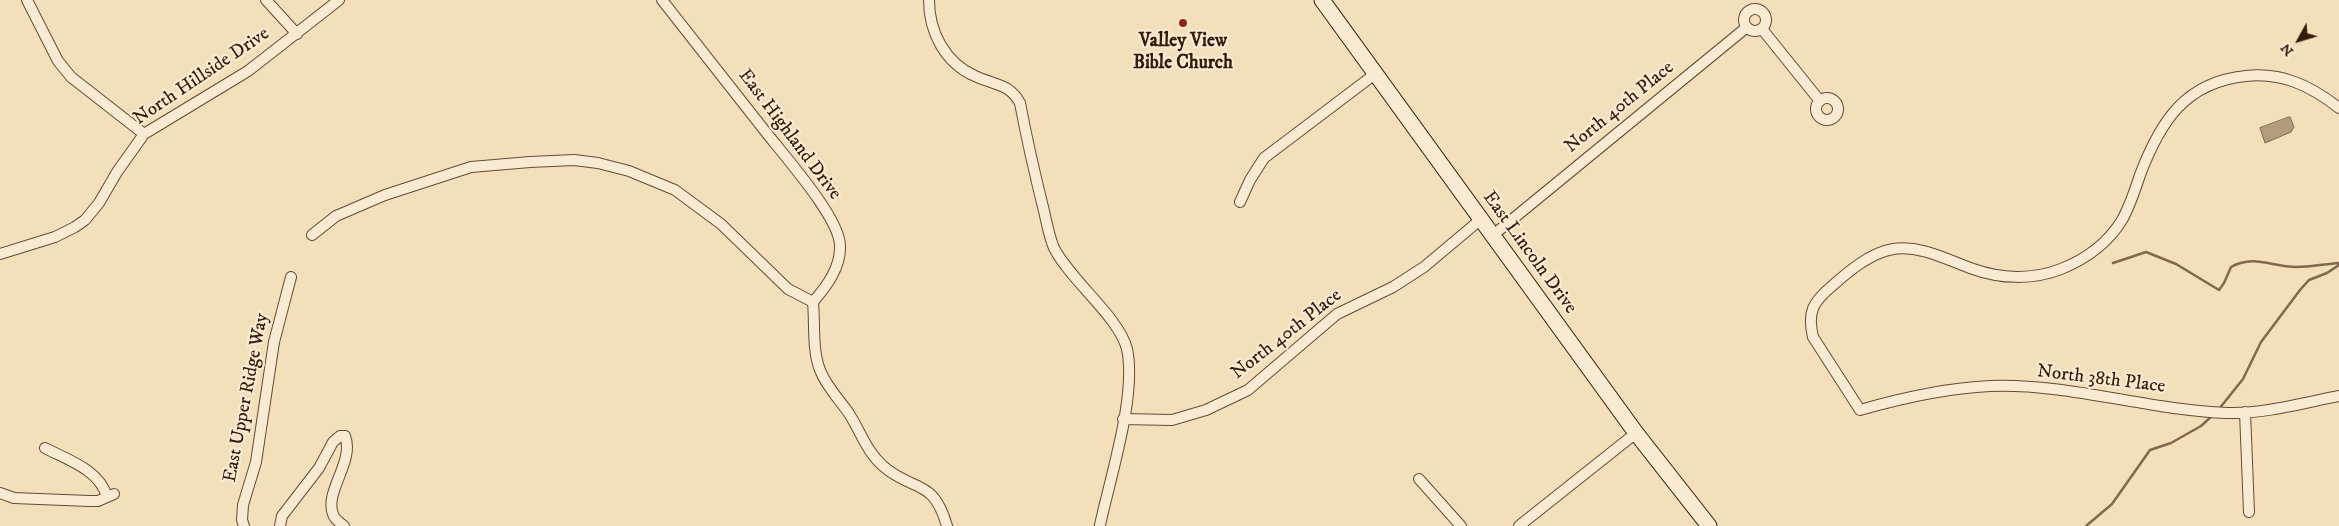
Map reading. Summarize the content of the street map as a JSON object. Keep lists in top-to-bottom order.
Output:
{
  "streets": {
    "main road": ["East Lincoln Drive"],
    "street": [
      "North Hillside Drive",
      "North 40th Place",
      "East Highland Drive",
      "North 38th Place",
      "East Upper Ridge Way"
    ]
  },
  "crossings": [
    ["North 40th Place", "East Lincoln Drive"]
  ],
  "places": ["Valley View Bible Church"],
  "north": "bottom left"
}
